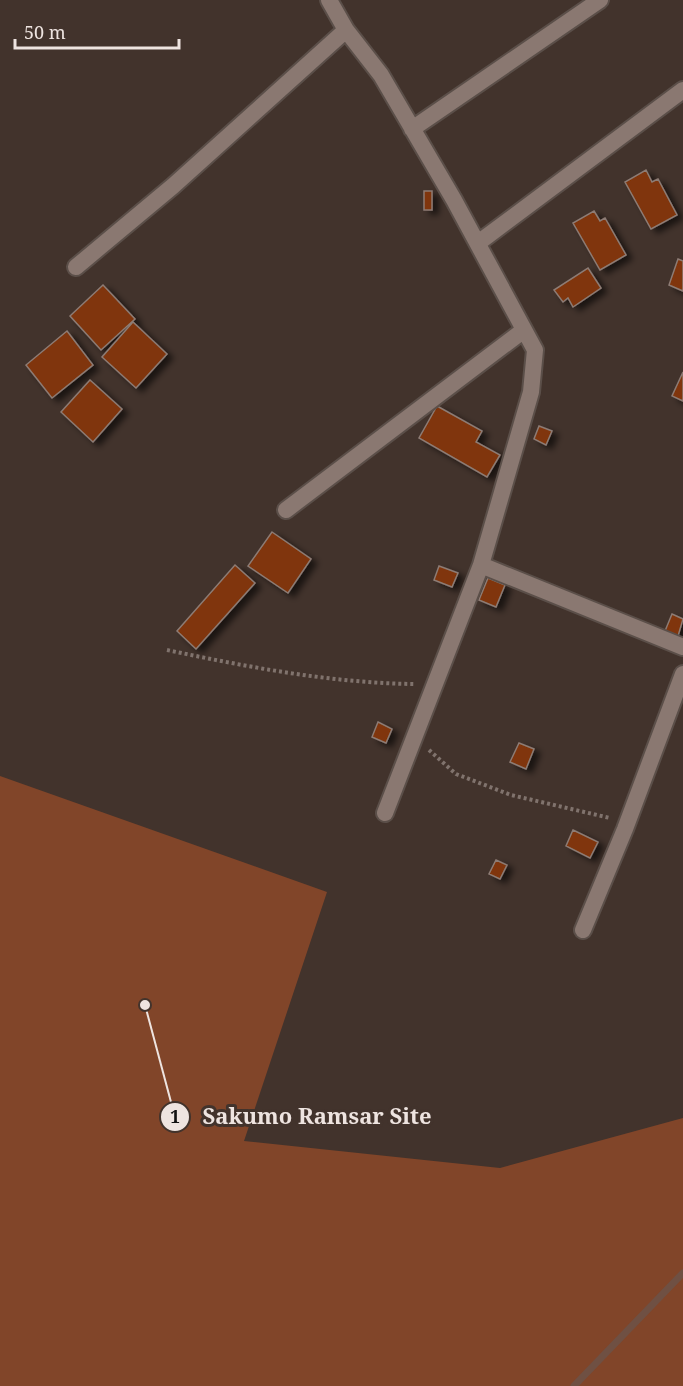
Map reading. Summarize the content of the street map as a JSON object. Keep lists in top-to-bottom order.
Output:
{
  "places": ["Sakumo Ramsar Site"],
  "scale_bar": "50 m"
}
